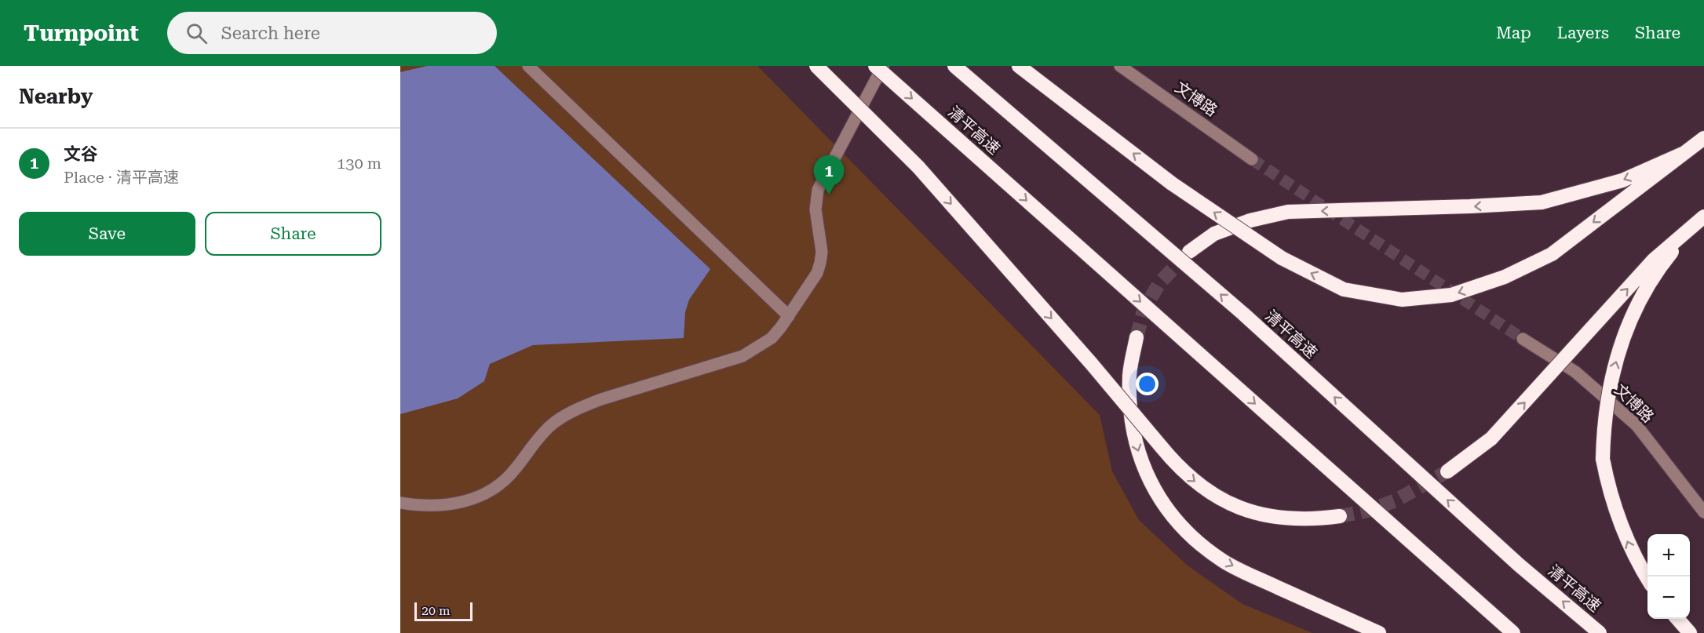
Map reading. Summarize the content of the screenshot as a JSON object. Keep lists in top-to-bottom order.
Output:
{
  "streets": {
    "highway": ["清平高速"],
    "street": ["文博路"]
  },
  "scale_bar": "20 m",
  "page": {
    "header": "Turnpoint",
    "search": "Search here",
    "nav": ["Map", "Layers", "Share"],
    "heading": "Nearby",
    "list": [
      {
        "mark": "1",
        "name": "文谷",
        "note": "Place · 清平高速",
        "value": "130 m"
      }
    ],
    "pins": "1",
    "buttons": ["Save", "Share"],
    "map_buttons": ["+", "−"],
    "scale": "20 m"
  }
}
